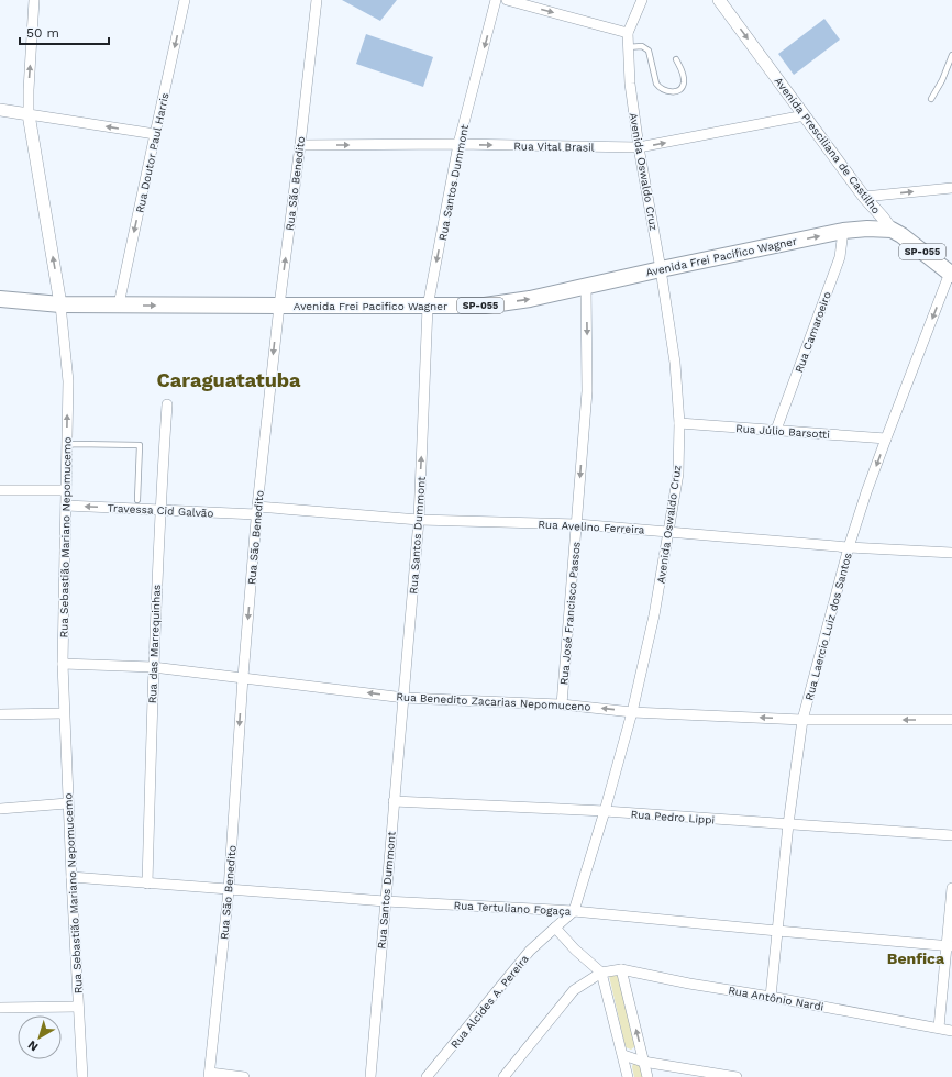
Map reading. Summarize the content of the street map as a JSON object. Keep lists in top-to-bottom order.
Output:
{
  "streets": {
    "main road": ["Avenida Presciliana de Castilho", "SP-055", "Avenida Frei Pacifico Wagner"],
    "street": [
      "Rua Vital Brasil",
      "Rua Doutor Paul Harris",
      "Avenida Oswaldo Cruz",
      "Rua Santos Dummont",
      "Rua São Benedito",
      "Rua Camaroeiro",
      "Rua Júlio Barsotti",
      "Travessa Cid Galvão",
      "Rua Avelino Ferreira",
      "Rua Sebastião Mariano Nepomucemo",
      "Rua José Francisco Passos",
      "Rua Laercio Luiz dos Santos",
      "Rua das Marrequinhas",
      "Rua Benedito Zacarias Nepomuceno",
      "Rua Pedro Lippi",
      "Rua Tertuliano Fogaça",
      "Rua Antônio Nardi",
      "Rua Alcides A. Pereira"
    ]
  },
  "crossings": [
    ["Avenida Presciliana de Castilho", "Rua Vital Brasil"],
    ["Avenida Presciliana de Castilho", "Avenida Frei Pacifico Wagner"],
    ["Avenida Presciliana de Castilho", "Rua Laercio Luiz dos Santos"],
    ["Rua Vital Brasil", "Avenida Oswaldo Cruz"],
    ["Rua Vital Brasil", "Rua Santos Dummont"],
    ["Rua Vital Brasil", "Rua São Benedito"],
    ["Rua Doutor Paul Harris", "Avenida Frei Pacifico Wagner"],
    ["Avenida Oswaldo Cruz", "Avenida Frei Pacifico Wagner"],
    ["Avenida Oswaldo Cruz", "Rua Júlio Barsotti"],
    ["Avenida Oswaldo Cruz", "Rua Avelino Ferreira"],
    ["Avenida Oswaldo Cruz", "Rua Benedito Zacarias Nepomuceno"],
    ["Avenida Oswaldo Cruz", "Rua Pedro Lippi"],
    ["Avenida Oswaldo Cruz", "Rua Tertuliano Fogaça"],
    ["Avenida Oswaldo Cruz", "Rua Alcides A. Pereira"],
    ["Rua Santos Dummont", "Avenida Frei Pacifico Wagner"],
    ["Rua Santos Dummont", "Rua Avelino Ferreira"],
    ["Rua Santos Dummont", "Rua Benedito Zacarias Nepomuceno"],
    ["Rua Santos Dummont", "Rua Pedro Lippi"],
    ["Rua Santos Dummont", "Rua Tertuliano Fogaça"],
    ["Rua São Benedito", "Avenida Frei Pacifico Wagner"],
    ["Rua São Benedito", "Travessa Cid Galvão"],
    ["Rua São Benedito", "Rua Avelino Ferreira"],
    ["Rua São Benedito", "Rua Benedito Zacarias Nepomuceno"],
    ["Rua São Benedito", "Rua Tertuliano Fogaça"],
    ["Avenida Frei Pacifico Wagner", "Rua Camaroeiro"],
    ["Avenida Frei Pacifico Wagner", "Rua Sebastião Mariano Nepomucemo"],
    ["Avenida Frei Pacifico Wagner", "Rua José Francisco Passos"],
    ["Rua Camaroeiro", "Rua Júlio Barsotti"],
    ["Rua Júlio Barsotti", "Rua Laercio Luiz dos Santos"],
    ["Travessa Cid Galvão", "Rua Avelino Ferreira"],
    ["Travessa Cid Galvão", "Rua Sebastião Mariano Nepomucemo"],
    ["Travessa Cid Galvão", "Rua das Marrequinhas"],
    ["Rua Avelino Ferreira", "Rua José Francisco Passos"],
    ["Rua Avelino Ferreira", "Rua Laercio Luiz dos Santos"],
    ["Rua Sebastião Mariano Nepomucemo", "Rua Benedito Zacarias Nepomuceno"],
    ["Rua Sebastião Mariano Nepomucemo", "Rua Tertuliano Fogaça"],
    ["Rua José Francisco Passos", "Rua Benedito Zacarias Nepomuceno"],
    ["Rua Laercio Luiz dos Santos", "Rua Benedito Zacarias Nepomuceno"],
    ["Rua Laercio Luiz dos Santos", "Rua Pedro Lippi"],
    ["Rua Laercio Luiz dos Santos", "Rua Tertuliano Fogaça"],
    ["Rua Laercio Luiz dos Santos", "Rua Antônio Nardi"],
    ["Rua das Marrequinhas", "Rua Benedito Zacarias Nepomuceno"],
    ["Rua das Marrequinhas", "Rua Tertuliano Fogaça"],
    ["Rua Tertuliano Fogaça", "Rua Alcides A. Pereira"]
  ],
  "one_way": [
    "Avenida Presciliana de Castilho",
    "Rua Vital Brasil",
    "Rua Doutor Paul Harris",
    "Avenida Frei Pacifico Wagner",
    "Travessa Cid Galvão",
    "Rua Sebastião Mariano Nepomucemo",
    "Rua José Francisco Passos",
    "Rua Laercio Luiz dos Santos",
    "Rua Benedito Zacarias Nepomuceno"
  ],
  "districts": ["Caraguatatuba", "Benfica"],
  "scale_bar": "50 m",
  "north": "bottom left"
}
